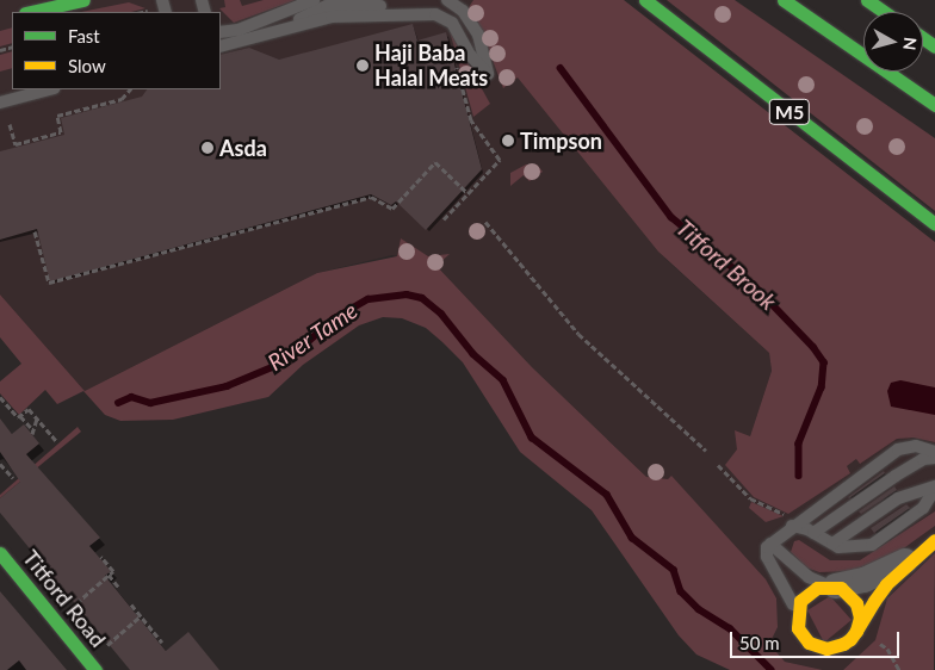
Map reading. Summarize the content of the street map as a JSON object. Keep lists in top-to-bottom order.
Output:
{
  "streets": {
    "main road": ["M5", "Titford Road"]
  },
  "water": ["Titford Brook", "River Tame"],
  "places": ["Haji Baba Halal Meats", "Timpson", "Asda"],
  "legend": ["Fast", "Slow"],
  "scale_bar": "50 m",
  "north": "right"
}
